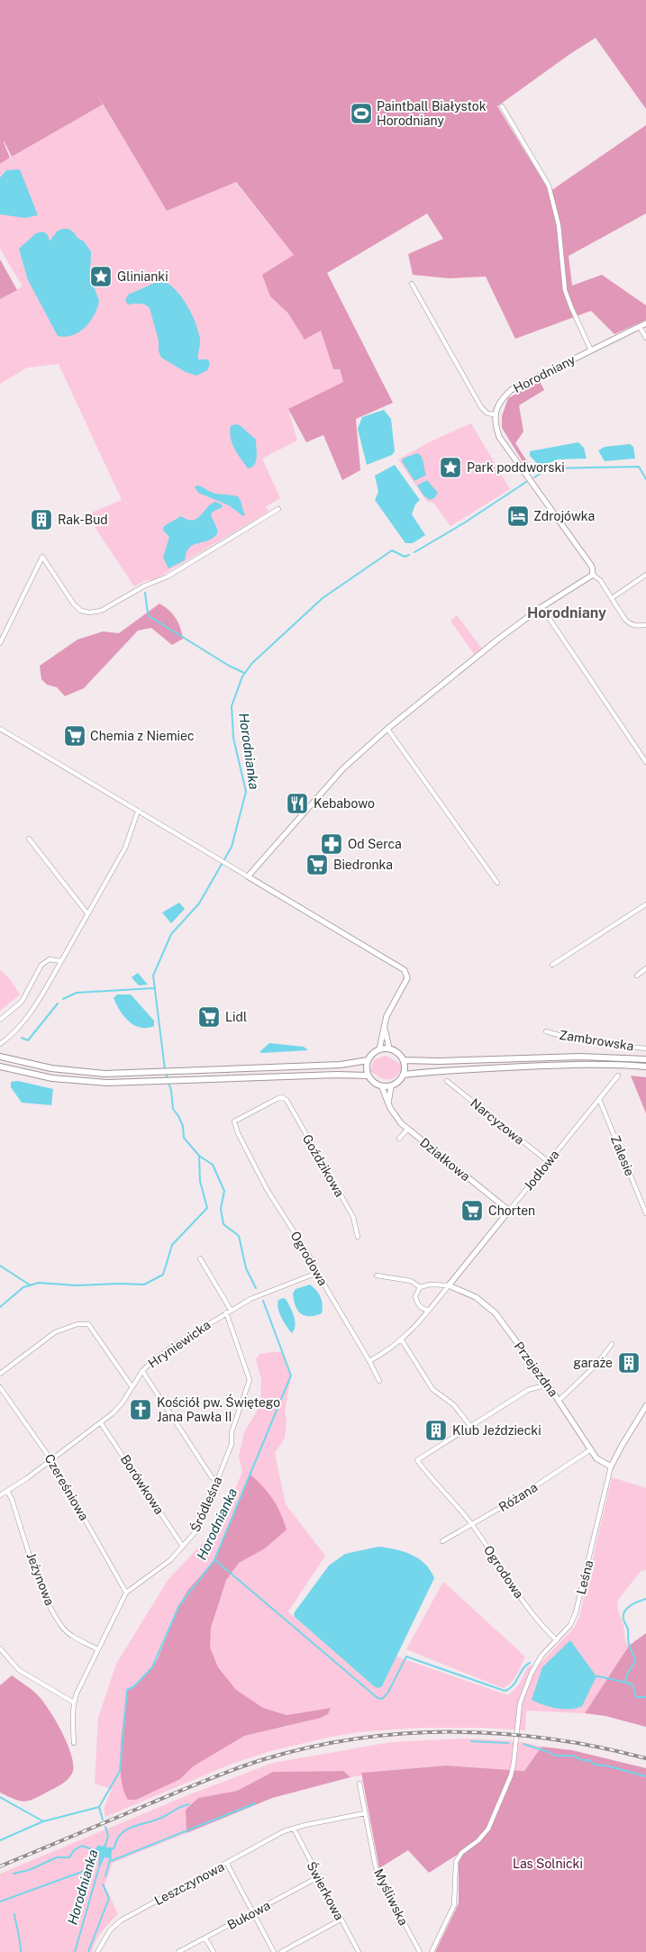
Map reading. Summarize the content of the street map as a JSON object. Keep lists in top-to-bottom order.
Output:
{
  "streets": {
    "main road": ["Zambrowska"],
    "street": [
      "Horodniany",
      "Narcyzowa",
      "Zalesie",
      "Działkowa",
      "Goździkowa",
      "Jodłowa",
      "Ogrodowa",
      "Hryniewicka",
      "Przejezdna",
      "Borówkowa",
      "Czereśniowa",
      "Różana",
      "Śródleśna",
      "Leśna",
      "Jeżynowa",
      "Leszczynowa",
      "Świerkowa",
      "Myśliwska",
      "Bukowa"
    ]
  },
  "crossings": [
    ["Zambrowska", "Działkowa"],
    ["Narcyzowa", "Jodłowa"],
    ["Zalesie", "Jodłowa"],
    ["Działkowa", "Jodłowa"],
    ["Goździkowa", "Ogrodowa"],
    ["Jodłowa", "Przejezdna"],
    ["Ogrodowa", "Hryniewicka"],
    ["Ogrodowa", "Różana"],
    ["Ogrodowa", "Leśna"],
    ["Hryniewicka", "Borówkowa"],
    ["Hryniewicka", "Czereśniowa"],
    ["Hryniewicka", "Śródleśna"],
    ["Hryniewicka", "Jeżynowa"],
    ["Przejezdna", "Różana"],
    ["Przejezdna", "Leśna"],
    ["Borówkowa", "Śródleśna"],
    ["Czereśniowa", "Śródleśna"],
    ["Śródleśna", "Jeżynowa"],
    ["Leszczynowa", "Świerkowa"],
    ["Świerkowa", "Bukowa"]
  ],
  "districts": ["Horodniany"],
  "water": ["Horodnianka"],
  "parks": ["Las Solnicki"],
  "places": {
    "sports": ["Paintball Białystok Horodniany"],
    "place": ["Glinianki", "Park poddworski"],
    "hotel": ["Zdrojówka"],
    "building": ["Rak-Bud", "garaże", "Klub Jeździecki"],
    "supermarket": [
      "Chemia z Niemiec",
      "Biedronka",
      "Lidl",
      "Chorten"
    ],
    "restaurant": ["Kebabowo"],
    "pharmacy": ["Od Serca"],
    "church": ["Kościół pw. Świętego Jana Pawła II"]
  }
}
